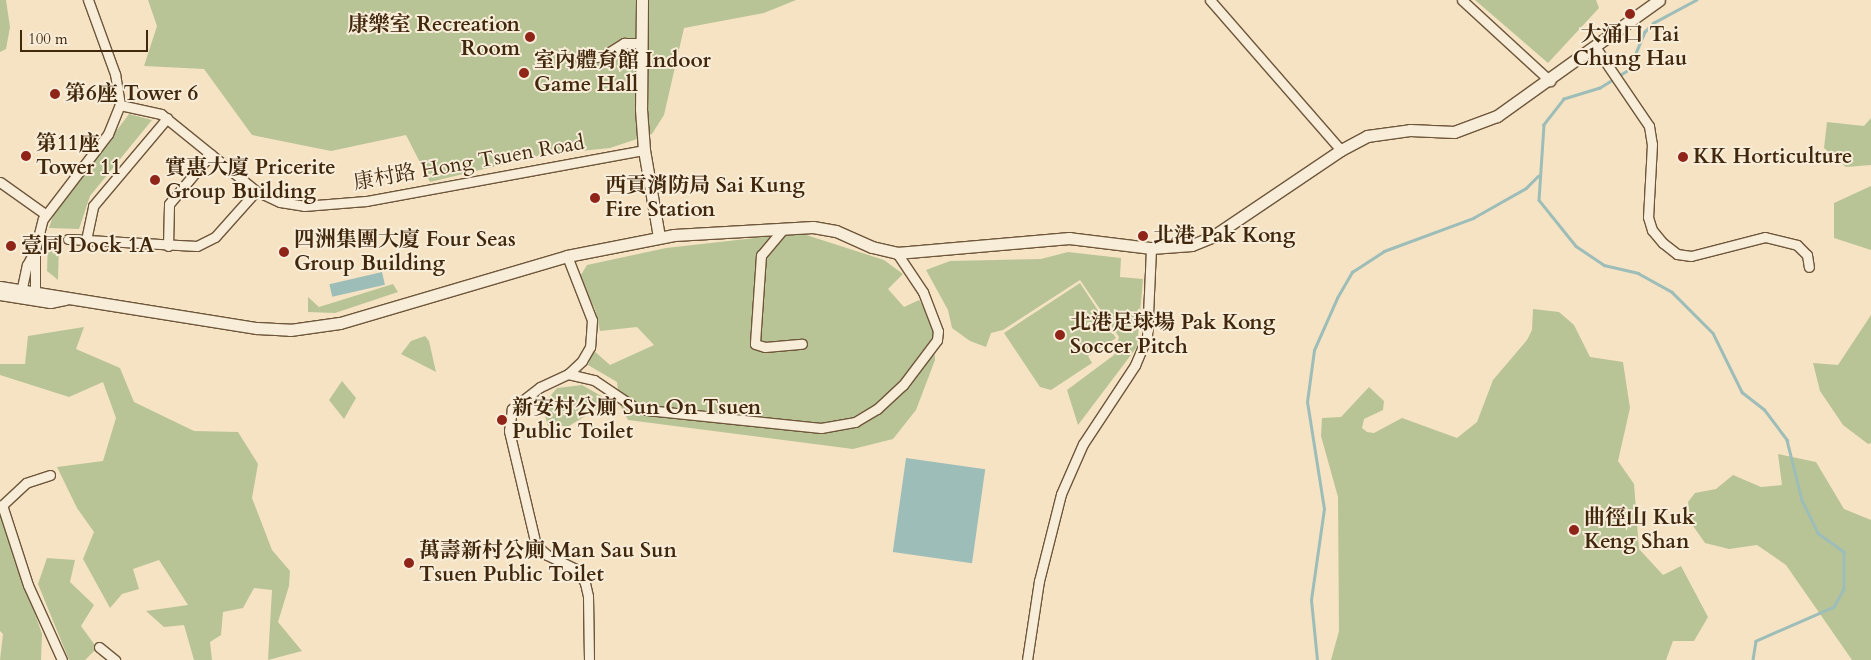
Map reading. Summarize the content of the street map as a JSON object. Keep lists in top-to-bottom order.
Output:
{
  "streets": {
    "street": ["康村路 Hong Tsuen Road"]
  },
  "places": [
    "大涌口 Tai Chung Hau",
    "康樂室 Recreation Room",
    "室內體育館 Indoor Game Hall",
    "第6座 Tower 6",
    "第11座 Tower 11",
    "KK Horticulture",
    "實惠大廈 Pricerite Group Building",
    "西貢消防局 Sai Kung Fire Station",
    "北港 Pak Kong",
    "壹同 Dock 1A",
    "四洲集團大廈 Four Seas Group Building",
    "北港足球場 Pak Kong Soccer Pitch",
    "新安村公廁 Sun On Tsuen Public Toilet",
    "曲徑山 Kuk Keng Shan",
    "萬壽新村公廁 Man Sau Sun Tsuen Public Toilet"
  ],
  "scale_bar": "100 m"
}
